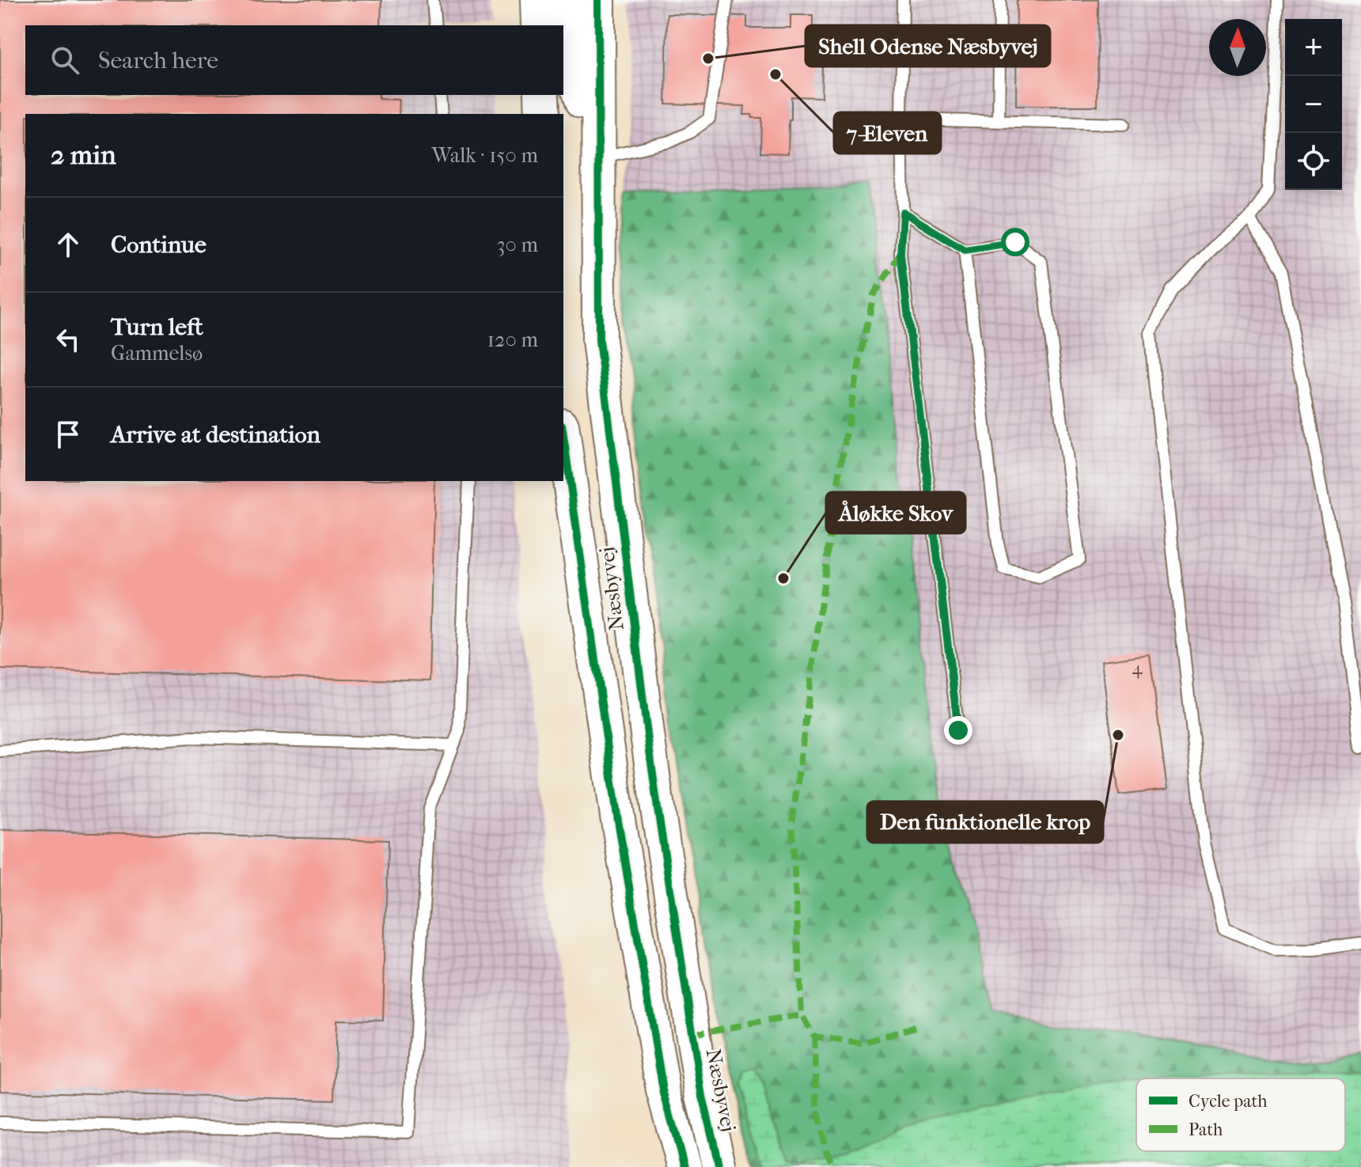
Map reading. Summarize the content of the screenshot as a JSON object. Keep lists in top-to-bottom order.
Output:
{
  "streets": {
    "street": ["Næsbyvej"]
  },
  "places": [
    "Shell Odense Næsbyvej",
    "7-Eleven",
    "Åløkke Skov",
    "Den funktionelle krop"
  ],
  "house_numbers": ["4"],
  "legend": ["Cycle path", "Path"],
  "north": "top",
  "page": {
    "map_buttons": ["+", "−"],
    "search": "Search here",
    "heading": ["2 min", "Walk · 150 m"],
    "list": [
      ["Continue", "30 m"],
      ["Turn left", "Gammelsø", "120 m"],
      "Arrive at destination"
    ]
  }
}
